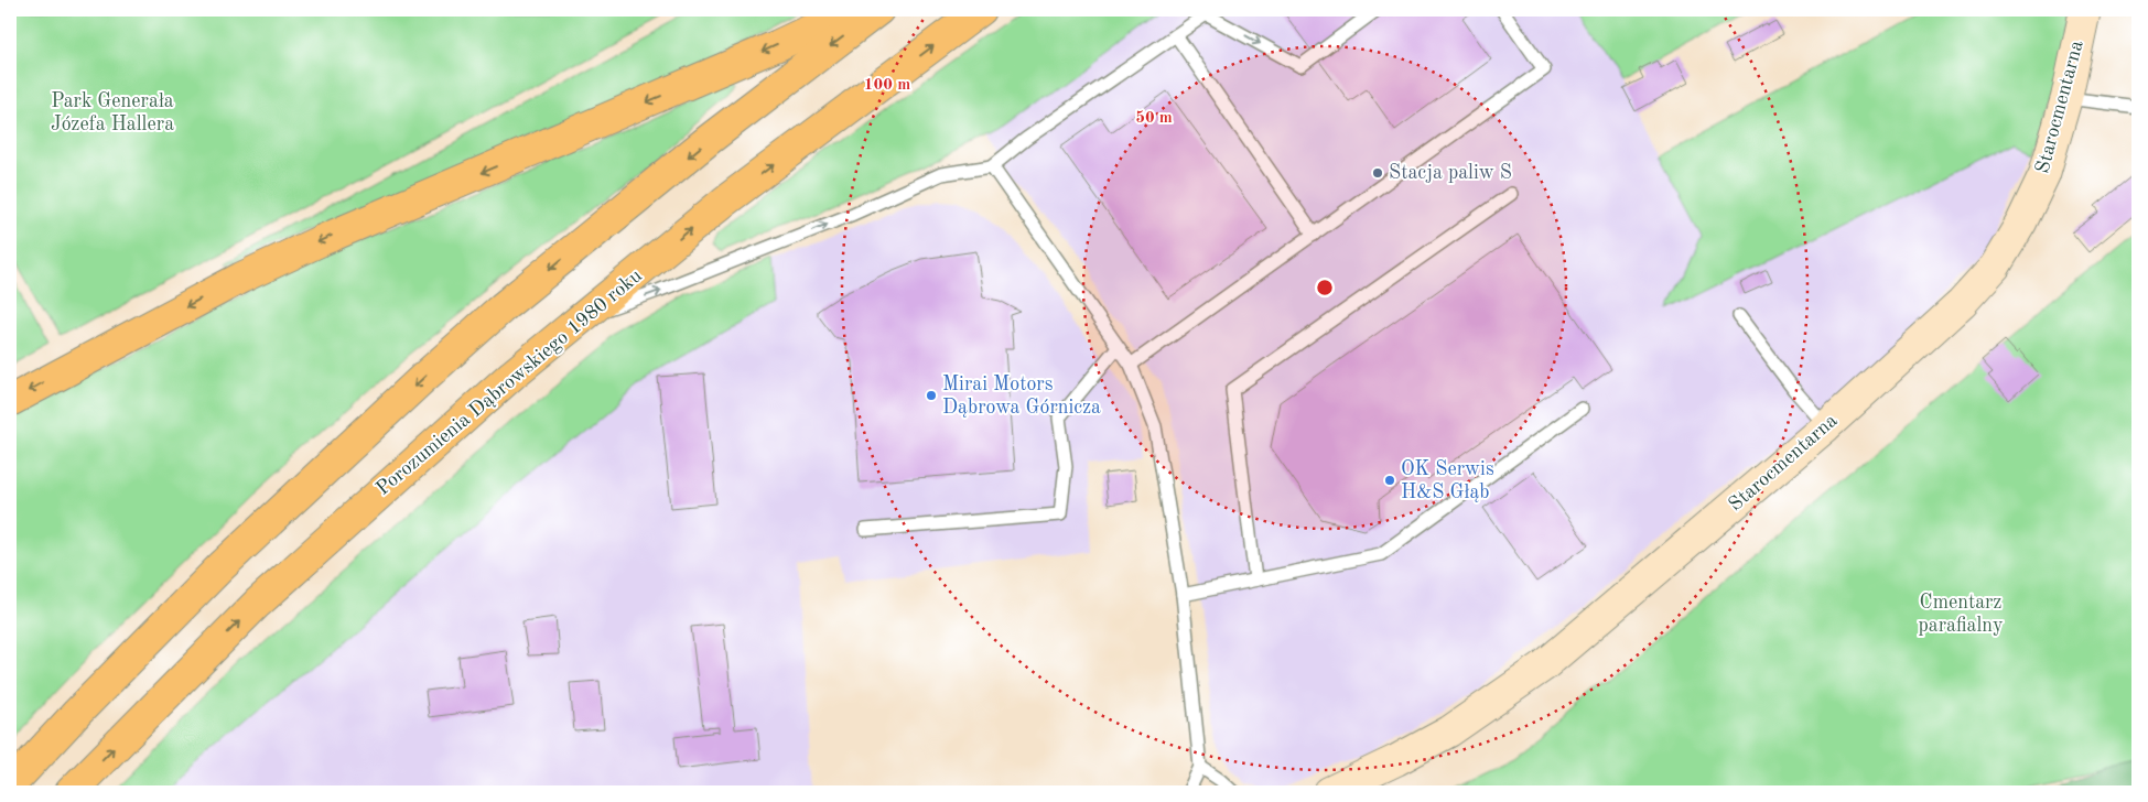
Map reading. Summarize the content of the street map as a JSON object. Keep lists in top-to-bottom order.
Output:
{
  "streets": {
    "main road": ["Porozumienia Dąbrowskiego 1980 roku"],
    "street": ["Starocmentarna"]
  },
  "parks": ["Park Generała Józefa Hallera", "Cmentarz parafialny"],
  "places": ["Stacja paliw S", "Mirai Motors Dąbrowa Górnicza", "OK Serwis H&S Głąb"],
  "rings": ["100 m", "50 m"]
}
